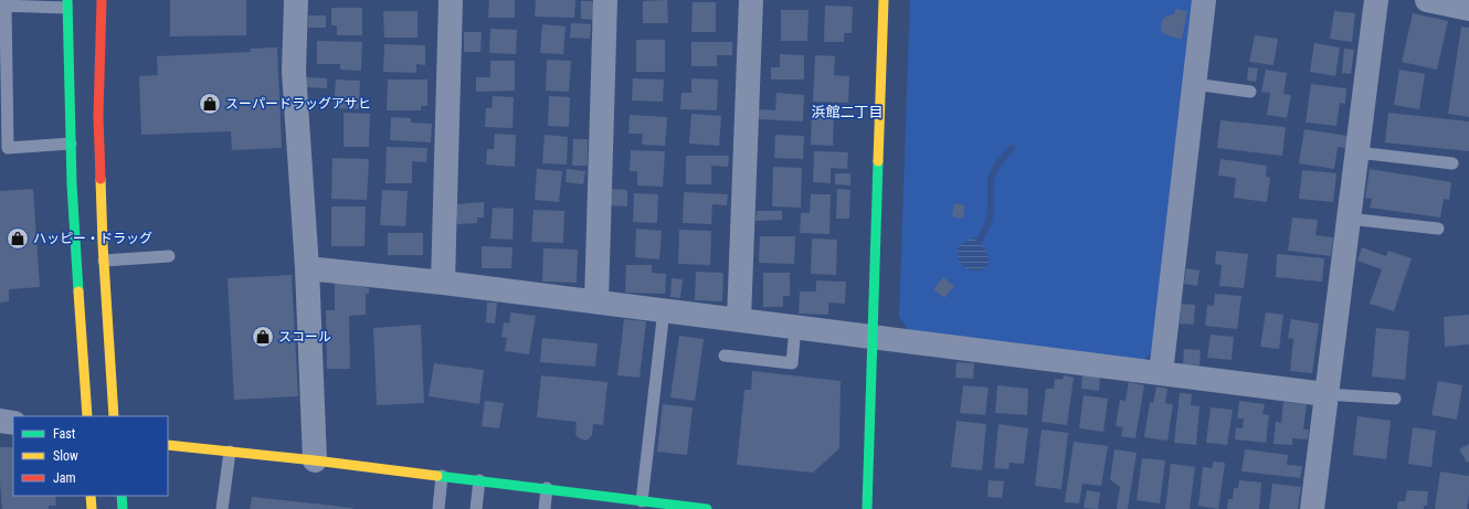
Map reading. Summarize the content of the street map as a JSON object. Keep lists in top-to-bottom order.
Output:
{
  "districts": ["浜館二丁目"],
  "places": {
    "shop": ["スーパードラッグアサヒ", "ハッピー・ドラッグ", "スコール"]
  },
  "legend": ["Fast", "Slow", "Jam"]
}
